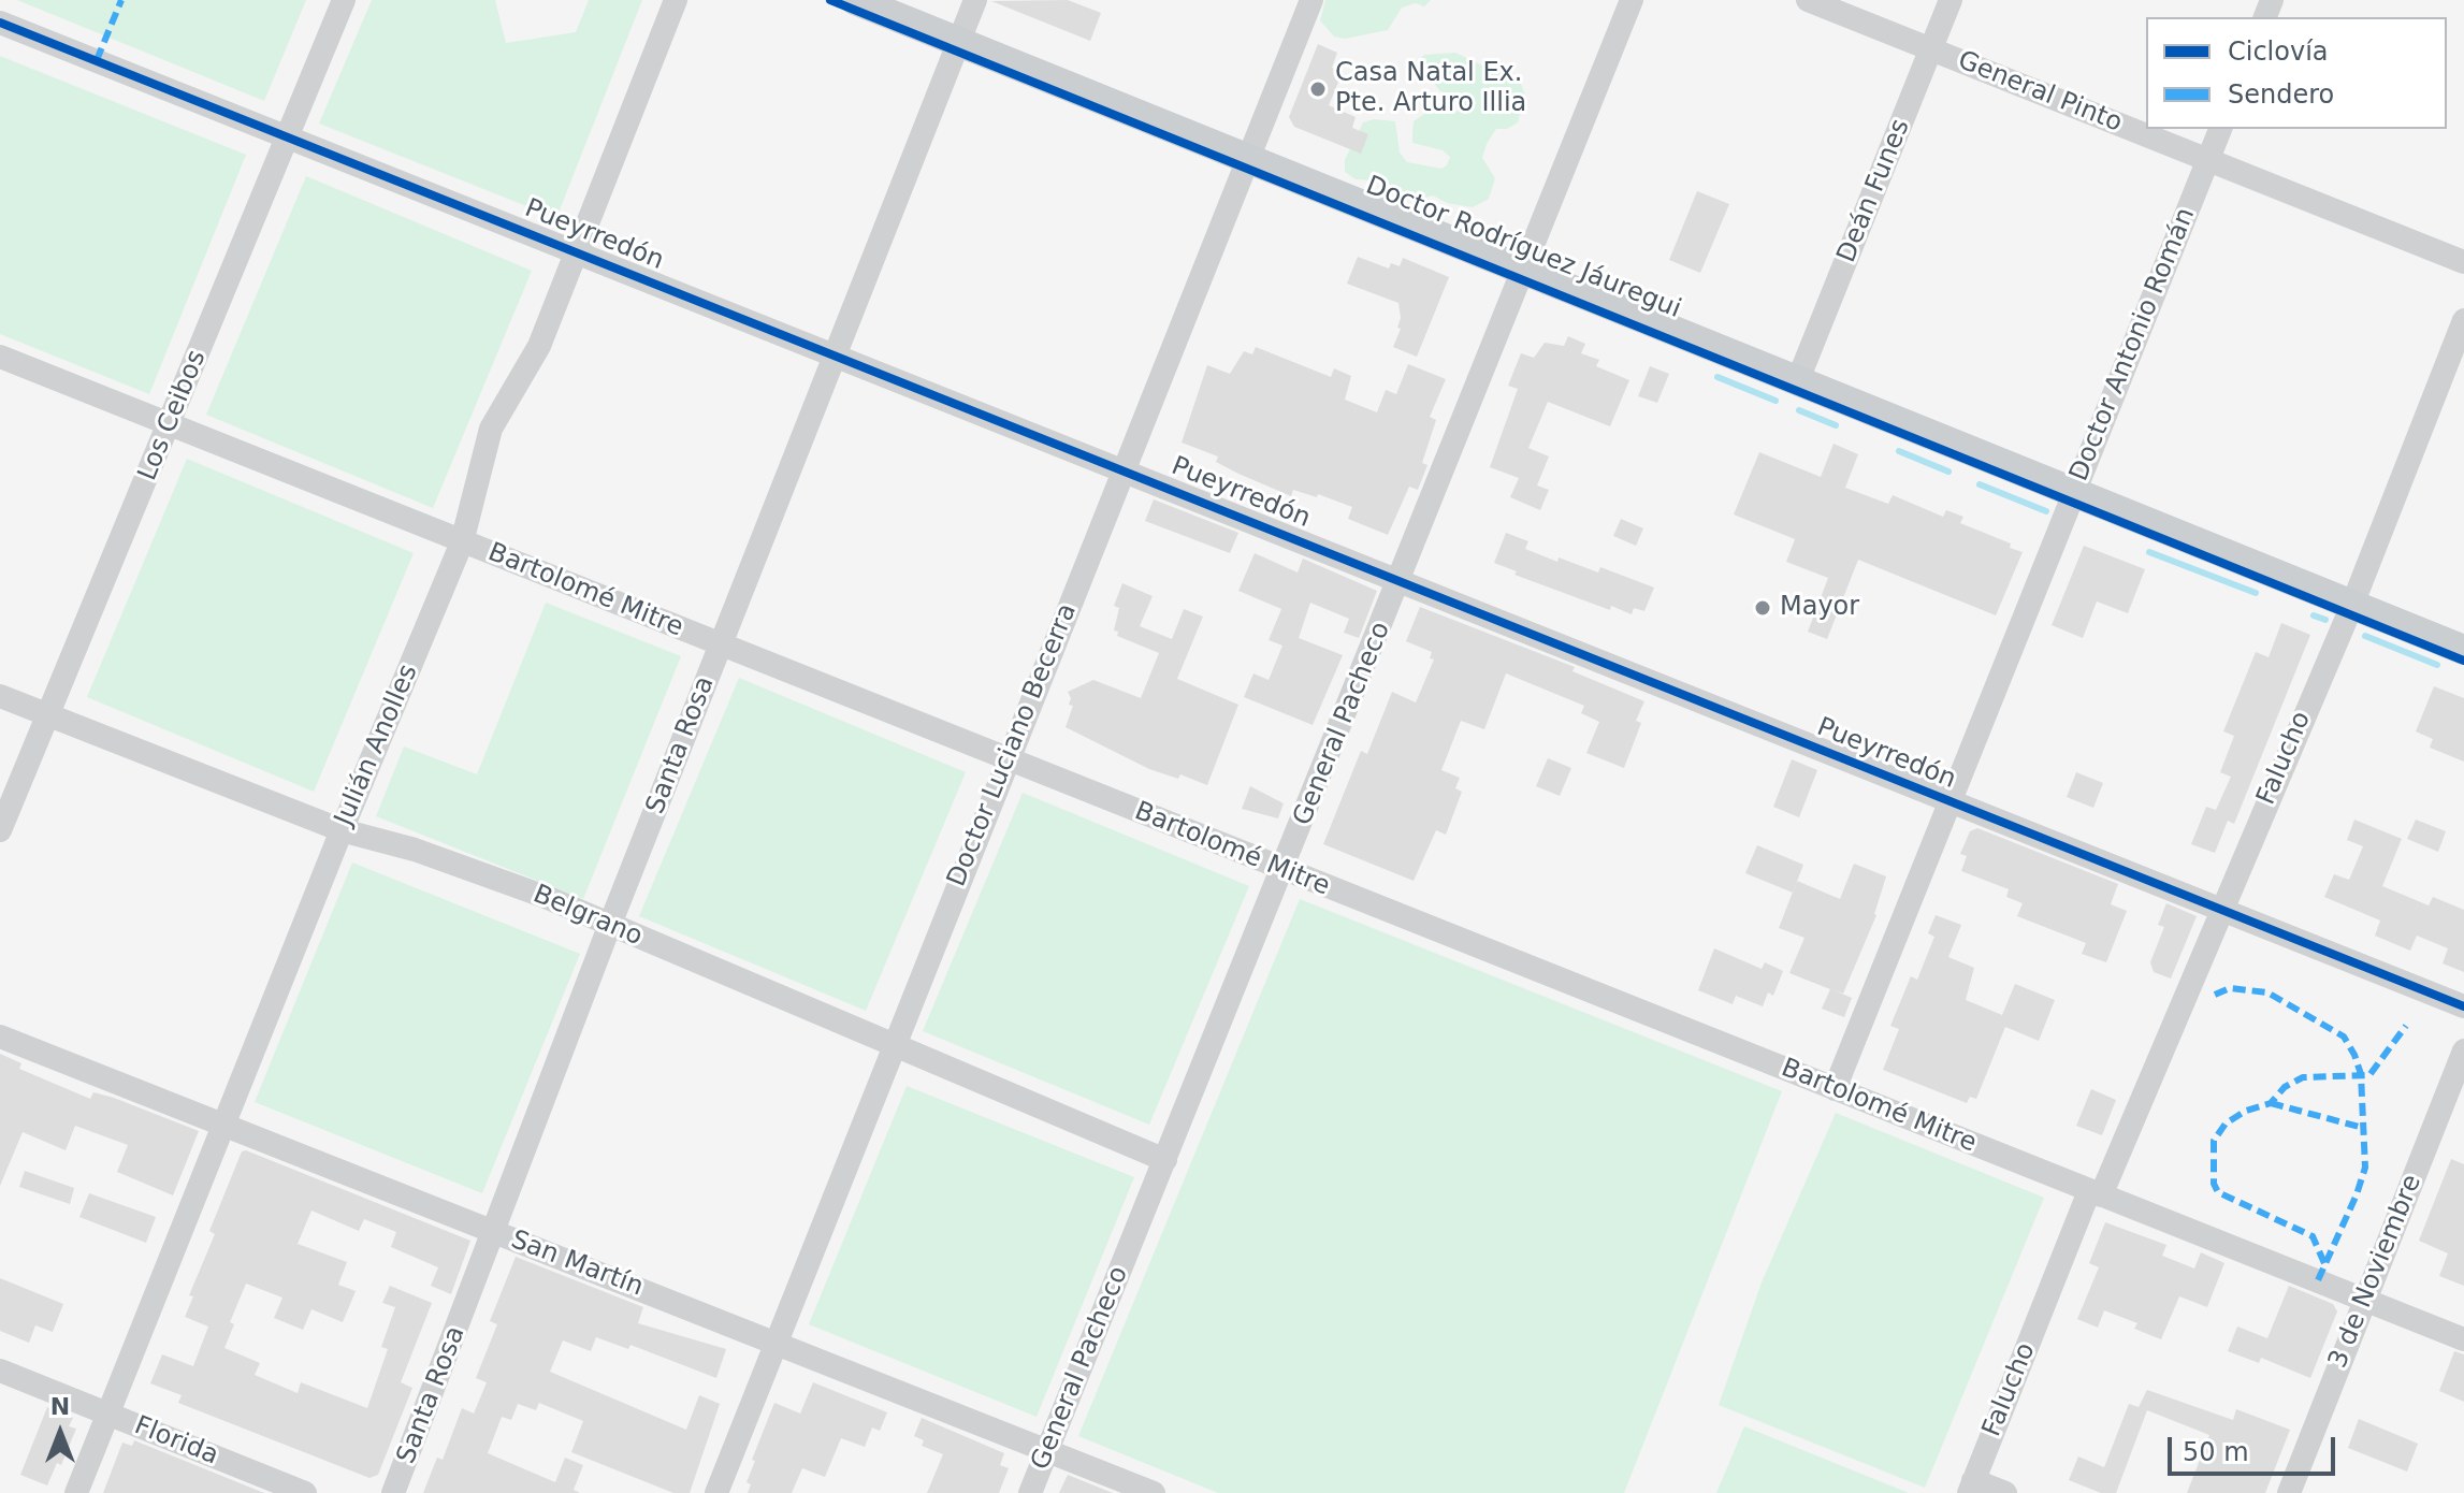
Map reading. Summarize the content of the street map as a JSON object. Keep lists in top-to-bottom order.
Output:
{
  "streets": {
    "main road": ["Doctor Rodríguez Jáuregui"],
    "street": [
      "General Pinto",
      "Deán Funes",
      "Pueyrredón",
      "Doctor Antonio Román",
      "Los Ceibos",
      "Bartolomé Mitre",
      "General Pacheco",
      "Julián Anolles",
      "Santa Rosa",
      "Doctor Luciano Becerra",
      "Falucho",
      "Belgrano",
      "San Martín",
      "3 de Noviembre",
      "Florida"
    ]
  },
  "crossings": [
    ["General Pinto", "Deán Funes"],
    ["General Pinto", "Doctor Antonio Román"],
    ["Deán Funes", "Doctor Rodríguez Jáuregui"],
    ["Pueyrredón", "Doctor Antonio Román"],
    ["Pueyrredón", "Los Ceibos"],
    ["Pueyrredón", "General Pacheco"],
    ["Pueyrredón", "Julián Anolles"],
    ["Pueyrredón", "Santa Rosa"],
    ["Pueyrredón", "Doctor Luciano Becerra"],
    ["Pueyrredón", "Falucho"],
    ["Doctor Rodríguez Jáuregui", "Doctor Antonio Román"],
    ["Doctor Rodríguez Jáuregui", "General Pacheco"],
    ["Doctor Rodríguez Jáuregui", "Santa Rosa"],
    ["Doctor Rodríguez Jáuregui", "Doctor Luciano Becerra"],
    ["Doctor Rodríguez Jáuregui", "Falucho"],
    ["Doctor Antonio Román", "Bartolomé Mitre"],
    ["Los Ceibos", "Bartolomé Mitre"],
    ["Los Ceibos", "Belgrano"],
    ["Bartolomé Mitre", "General Pacheco"],
    ["Bartolomé Mitre", "Julián Anolles"],
    ["Bartolomé Mitre", "Santa Rosa"],
    ["Bartolomé Mitre", "Doctor Luciano Becerra"],
    ["Bartolomé Mitre", "Falucho"],
    ["Bartolomé Mitre", "3 de Noviembre"],
    ["General Pacheco", "Belgrano"],
    ["General Pacheco", "San Martín"],
    ["Julián Anolles", "Belgrano"],
    ["Julián Anolles", "San Martín"],
    ["Julián Anolles", "Florida"],
    ["Santa Rosa", "Belgrano"],
    ["Santa Rosa", "San Martín"],
    ["Doctor Luciano Becerra", "Belgrano"],
    ["Doctor Luciano Becerra", "San Martín"]
  ],
  "places": ["Casa Natal Ex. Pte. Arturo Illia", "Mayor"],
  "legend": ["Ciclovía", "Sendero"],
  "scale_bar": "50 m",
  "north": "top"
}
